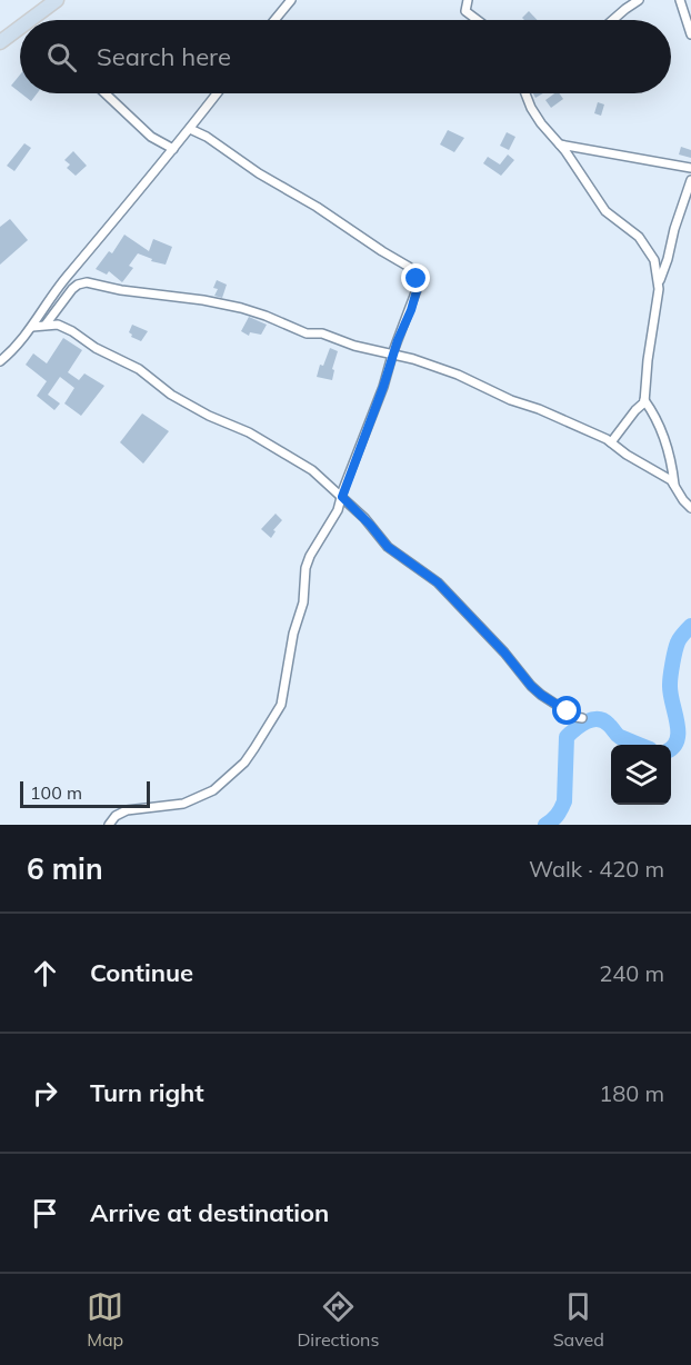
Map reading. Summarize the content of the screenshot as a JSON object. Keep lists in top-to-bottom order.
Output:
{
  "scale_bar": "100 m",
  "page": {
    "search": "Search here",
    "scale": "100 m",
    "heading": ["6 min", "Walk · 420 m"],
    "list": [
      ["Continue", "240 m"],
      ["Turn right", "180 m"],
      "Arrive at destination"
    ],
    "nav": ["Map", "Directions", "Saved"]
  }
}
